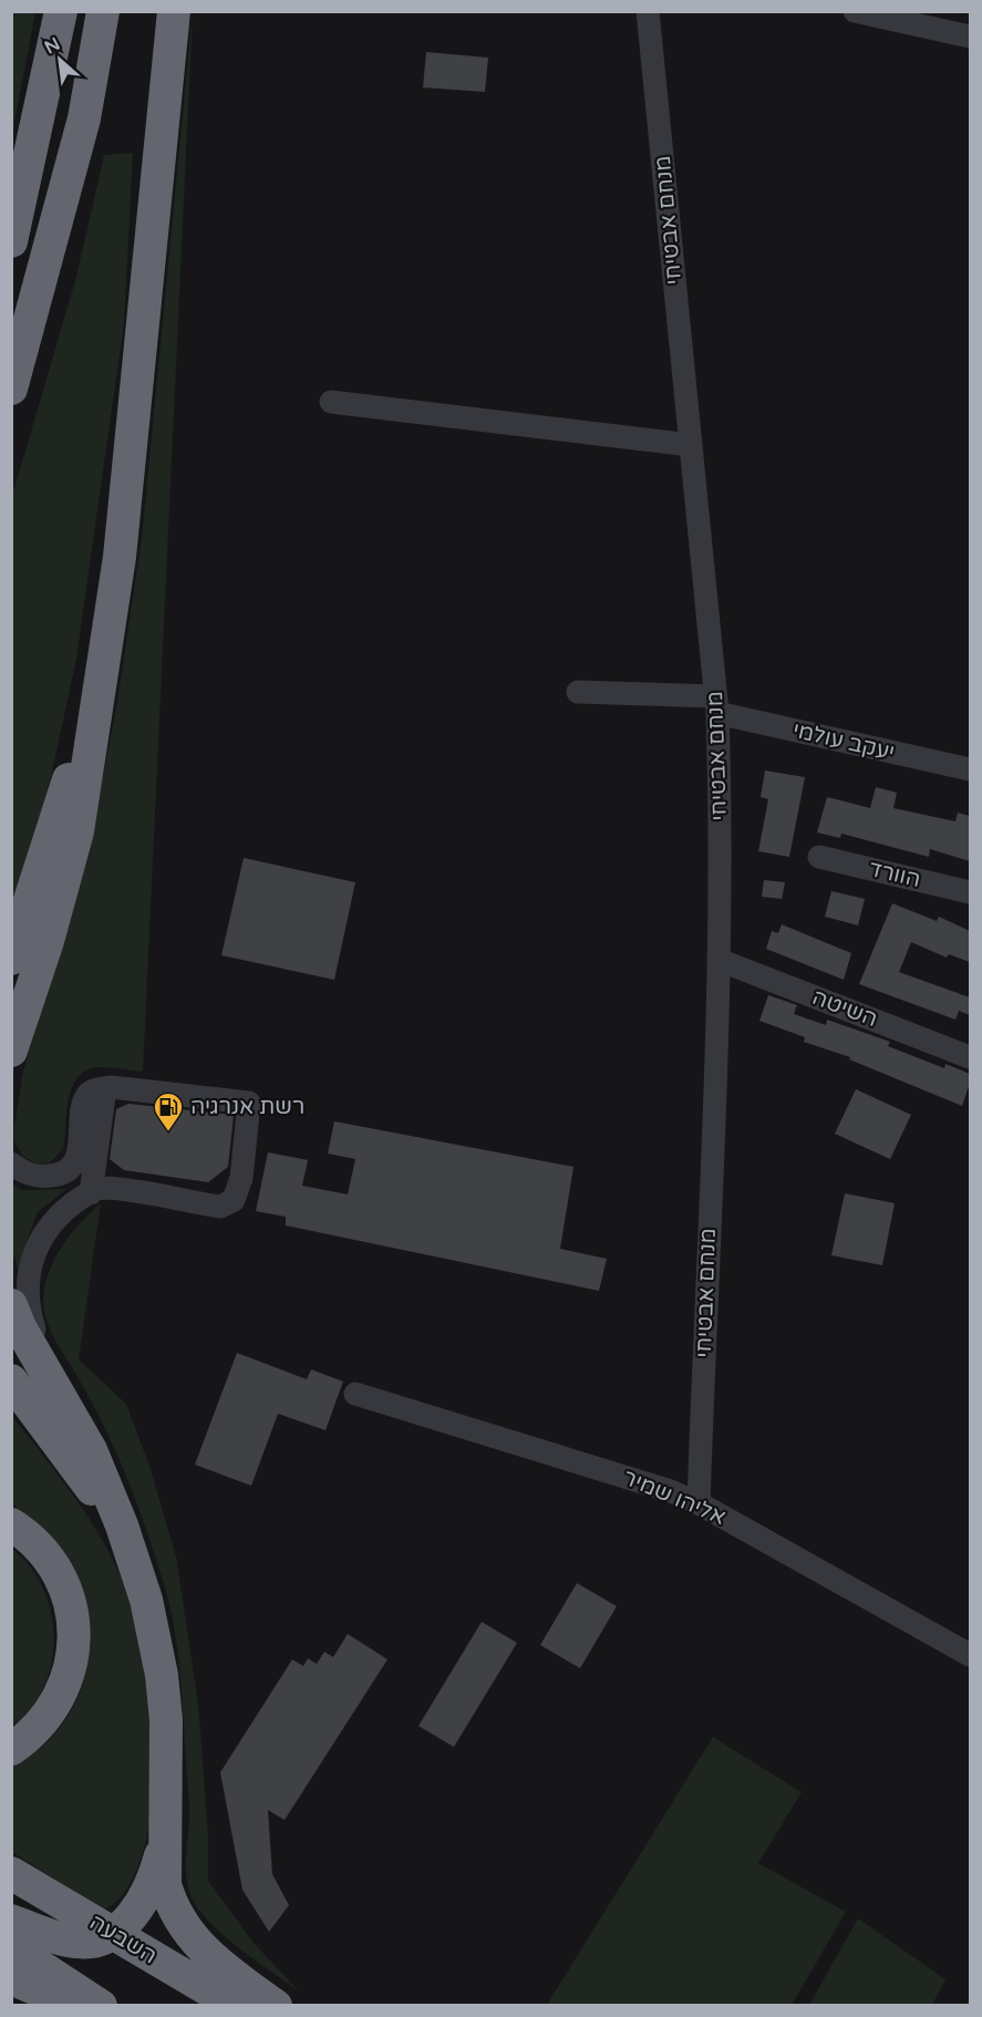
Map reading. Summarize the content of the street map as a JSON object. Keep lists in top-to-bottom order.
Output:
{
  "streets": {
    "highway": ["השבעה"],
    "street": [
      "מנחם אבטיחי",
      "יעקב עולמי",
      "הוורד",
      "השיטה",
      "אליהו שמיר"
    ]
  },
  "crossings": [
    ["מנחם אבטיחי", "יעקב עולמי"],
    ["מנחם אבטיחי", "השיטה"],
    ["מנחם אבטיחי", "אליהו שמיר"]
  ],
  "places": {
    "fuel station": ["רשת אנרגיה"]
  },
  "north": "top left"
}
